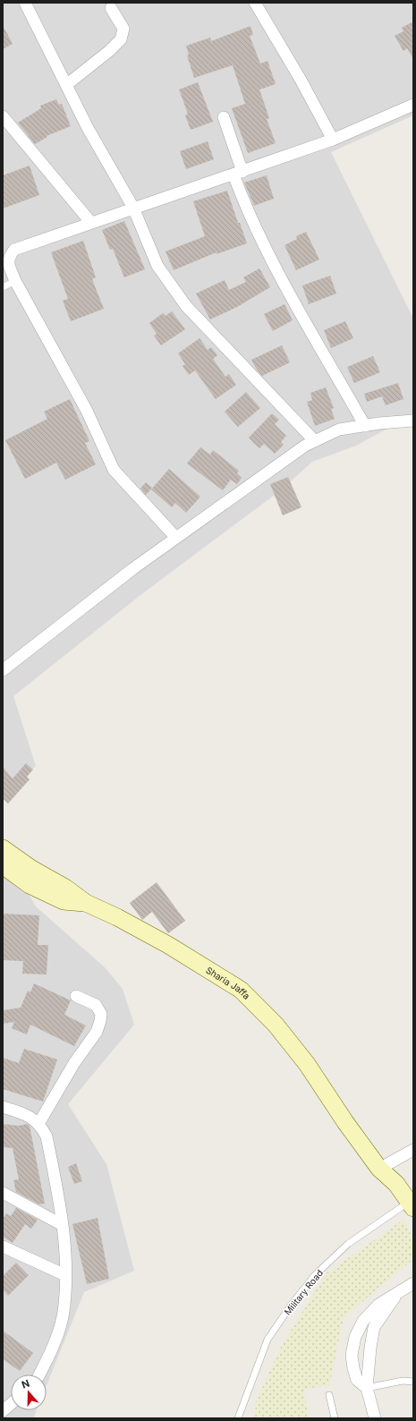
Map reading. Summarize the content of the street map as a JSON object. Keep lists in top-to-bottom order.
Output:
{
  "streets": {
    "street": ["Sharia Jaffa"],
    "lane": ["Military Road"]
  },
  "crossings": [
    ["Sharia Jaffa", "Military Road"]
  ],
  "north": "top"
}
